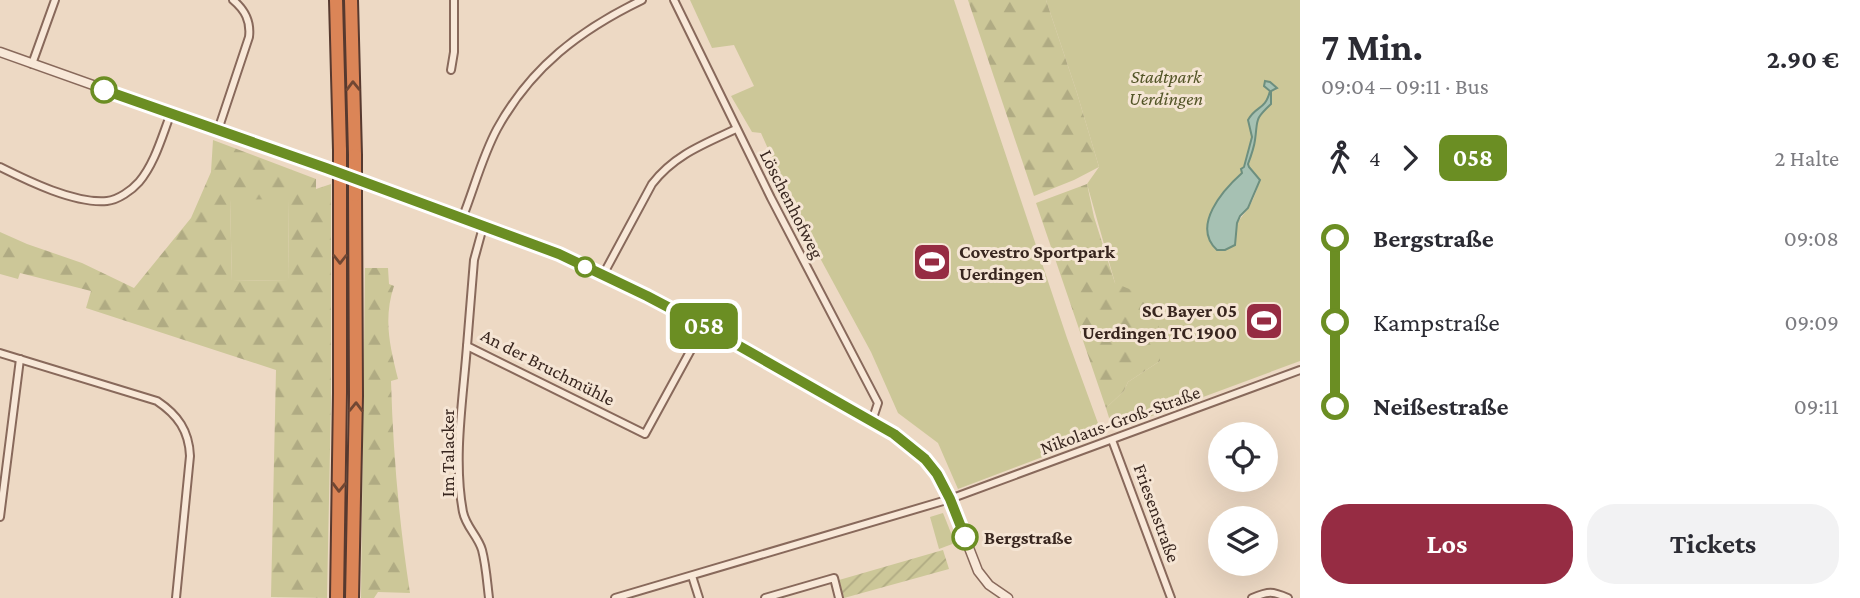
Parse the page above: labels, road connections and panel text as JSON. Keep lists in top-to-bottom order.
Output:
{
  "streets": {
    "street": [
      "Löschenhofweg",
      "An der Bruchmühle",
      "Nikolaus-Groß-Straße",
      "Im Talacker",
      "Friesenstraße"
    ]
  },
  "crossings": [
    ["An der Bruchmühle", "Im Talacker"],
    ["Nikolaus-Groß-Straße", "Friesenstraße"]
  ],
  "parks": ["Stadtpark Uerdingen"],
  "places": {
    "sports": ["Covestro Sportpark Uerdingen", "SC Bayer 05 Uerdingen TC 1900"],
    "other": ["Bergstraße"]
  },
  "lines": ["bus line 058"],
  "page": {
    "on_map": "058",
    "heading": ["7 Min.", "09:04 – 09:11 · Bus", "2.90 €"],
    "legs": ["4", "058", "2 Halte"],
    "list": [
      {
        "name": "Bergstraße",
        "value": "09:08"
      },
      {
        "name": "Kampstraße",
        "value": "09:09"
      },
      {
        "name": "Neißestraße",
        "value": "09:11"
      }
    ],
    "buttons": ["Los", "Tickets"]
  }
}
